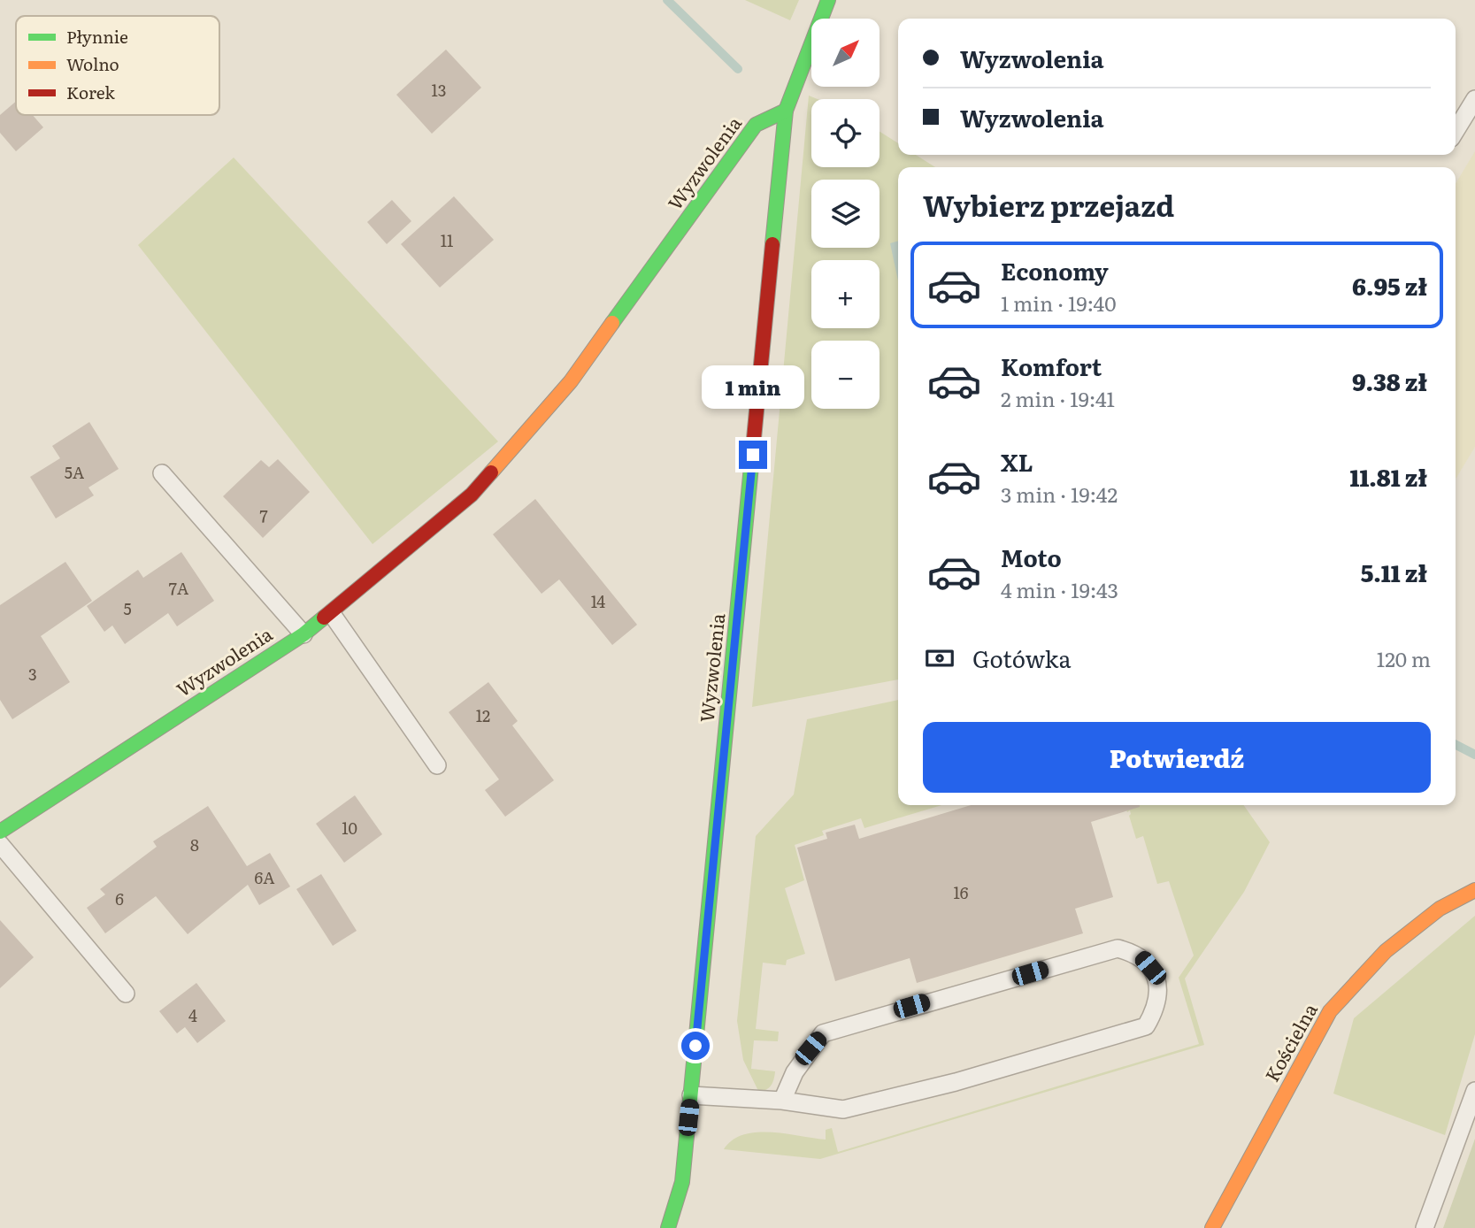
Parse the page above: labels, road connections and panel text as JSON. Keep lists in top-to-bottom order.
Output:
{
  "streets": {
    "street": ["Wyzwolenia", "Kościelna"]
  },
  "house_numbers": [
    "13",
    "11",
    "5A",
    "7",
    "7A",
    "14",
    "5",
    "3",
    "12",
    "10",
    "8",
    "6A",
    "16",
    "6",
    "4"
  ],
  "legend": ["Płynnie", "Wolno", "Korek"],
  "north": "top right",
  "page": {
    "map_buttons": ["+", "−"],
    "banner": ["Wyzwolenia", "Wyzwolenia"],
    "heading": "Wybierz przejazd",
    "list": [
      {
        "name": "Economy",
        "note": "1 min · 19:40",
        "value": "6.95 zł"
      },
      {
        "name": "Komfort",
        "note": "2 min · 19:41",
        "value": "9.38 zł"
      },
      {
        "name": "XL",
        "note": "3 min · 19:42",
        "value": "11.81 zł"
      },
      {
        "name": "Moto",
        "note": "4 min · 19:43",
        "value": "5.11 zł"
      }
    ],
    "bubble": "1 min",
    "pay": ["Gotówka", "120 m"],
    "buttons": "Potwierdź"
  }
}
